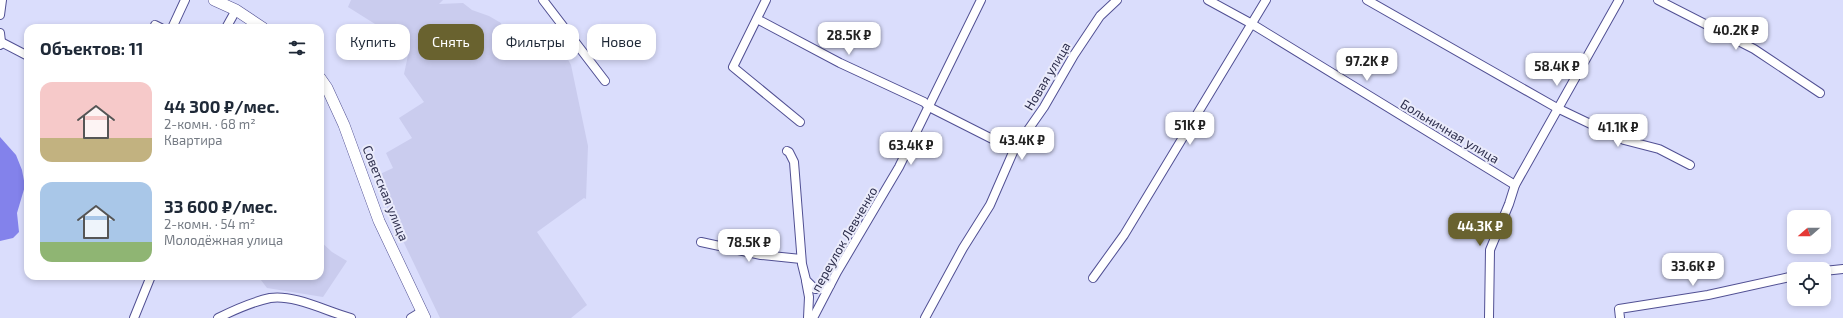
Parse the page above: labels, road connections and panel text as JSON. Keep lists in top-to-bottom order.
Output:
{
  "streets": {
    "street": [
      "Новая улица",
      "Больничная улица",
      "Советская улица",
      "переулок Левченко"
    ]
  },
  "north": "left",
  "page": {
    "price": [
      "40.2K ₽",
      "28.5K ₽",
      "97.2K ₽",
      "58.4K ₽",
      "51K ₽",
      "41.1K ₽",
      "43.4K ₽",
      "63.4K ₽",
      "44.3K ₽",
      "78.5K ₽",
      "33.6K ₽"
    ],
    "chip": [
      "Купить",
      "Снять",
      "Фильтры",
      "Новое"
    ],
    "heading": "Объектов: 11",
    "list": [
      {
        "name": "44 300 ₽/мес.",
        "note": "2-комн. · 68 m² · Квартира"
      },
      {
        "name": "33 600 ₽/мес.",
        "note": "2-комн. · 54 m² · Молодёжная улица"
      }
    ]
  }
}
